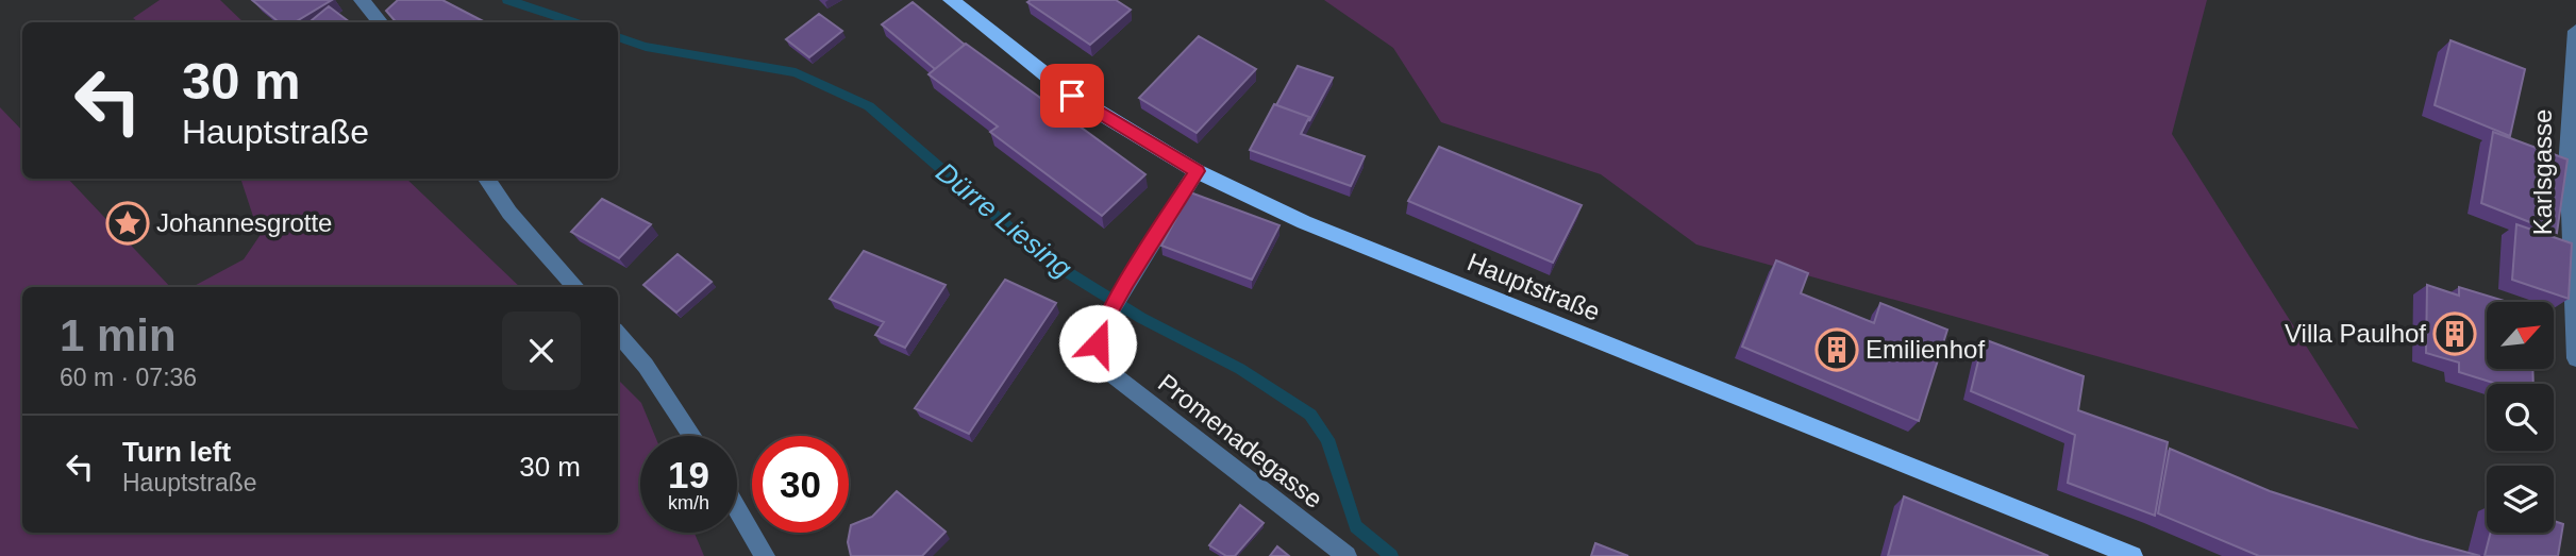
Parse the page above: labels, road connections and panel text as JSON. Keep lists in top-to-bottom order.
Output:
{
  "streets": {
    "main road": ["Hauptstraße"],
    "street": ["Karlsgasse", "Promenadegasse"]
  },
  "crossings": [
    ["Hauptstraße", "Promenadegasse"]
  ],
  "water": ["Dürre Liesing"],
  "places": {
    "place": ["Johannesgrotte"],
    "building": ["Villa Paulhof", "Emilienhof"]
  },
  "north": "top right",
  "page": {
    "turn": ["30 m", "Hauptstraße"],
    "heading": ["1 min", "60 m · 07:36"],
    "list": [
      {
        "name": "Turn left",
        "note": "Hauptstraße",
        "value": "30 m"
      }
    ],
    "speed": "19 km/h",
    "limit": "30"
  }
}
